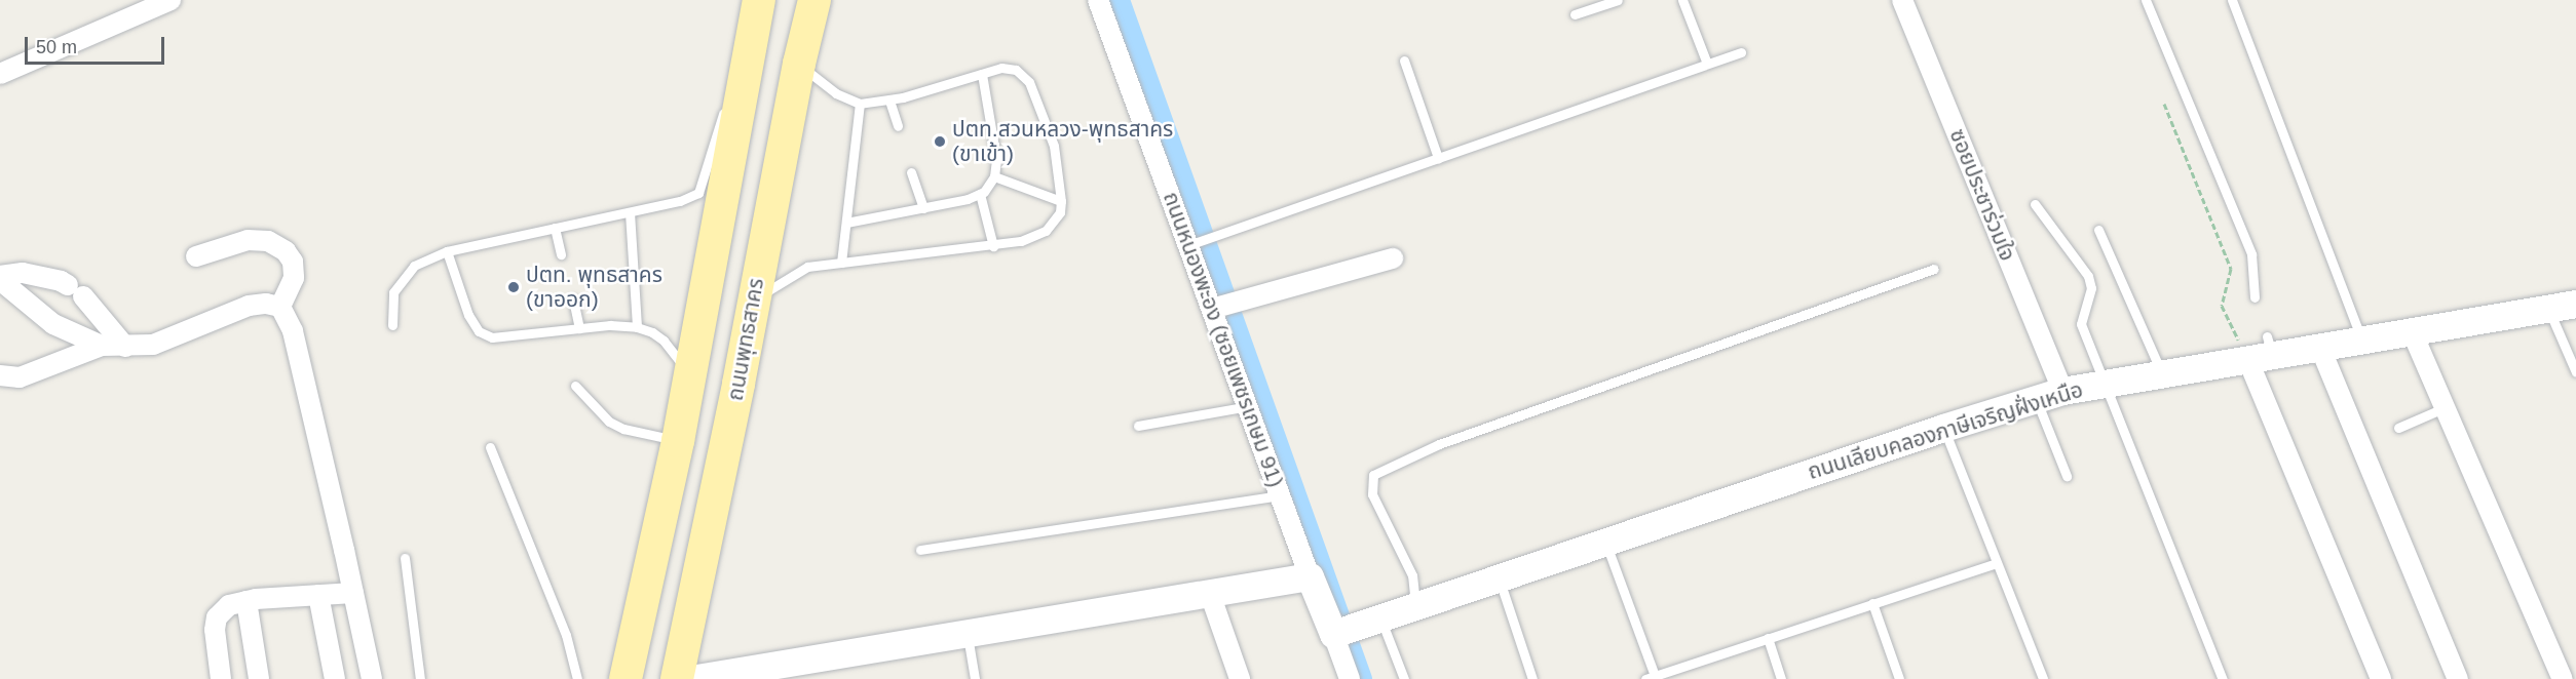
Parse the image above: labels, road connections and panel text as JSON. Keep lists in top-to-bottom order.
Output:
{
  "streets": {
    "main road": ["ถนนพุทธสาคร", "ถนนหนองพะอง (ซอยเพชรเกษม 91)", "ถนนเลียบคลองภาษีเจริญฝั่งเหนือ"],
    "street": ["ซอยประชาร่วมใจ"]
  },
  "crossings": [
    ["ซอยประชาร่วมใจ", "ถนนเลียบคลองภาษีเจริญฝั่งเหนือ"],
    ["ถนนหนองพะอง (ซอยเพชรเกษม 91)", "ถนนเลียบคลองภาษีเจริญฝั่งเหนือ"]
  ],
  "places": ["ปตท.สวนหลวง-พุทธสาคร (ขาเข้า)", "ปตท. พุทธสาคร (ขาออก)"],
  "scale_bar": "50 m"
}
